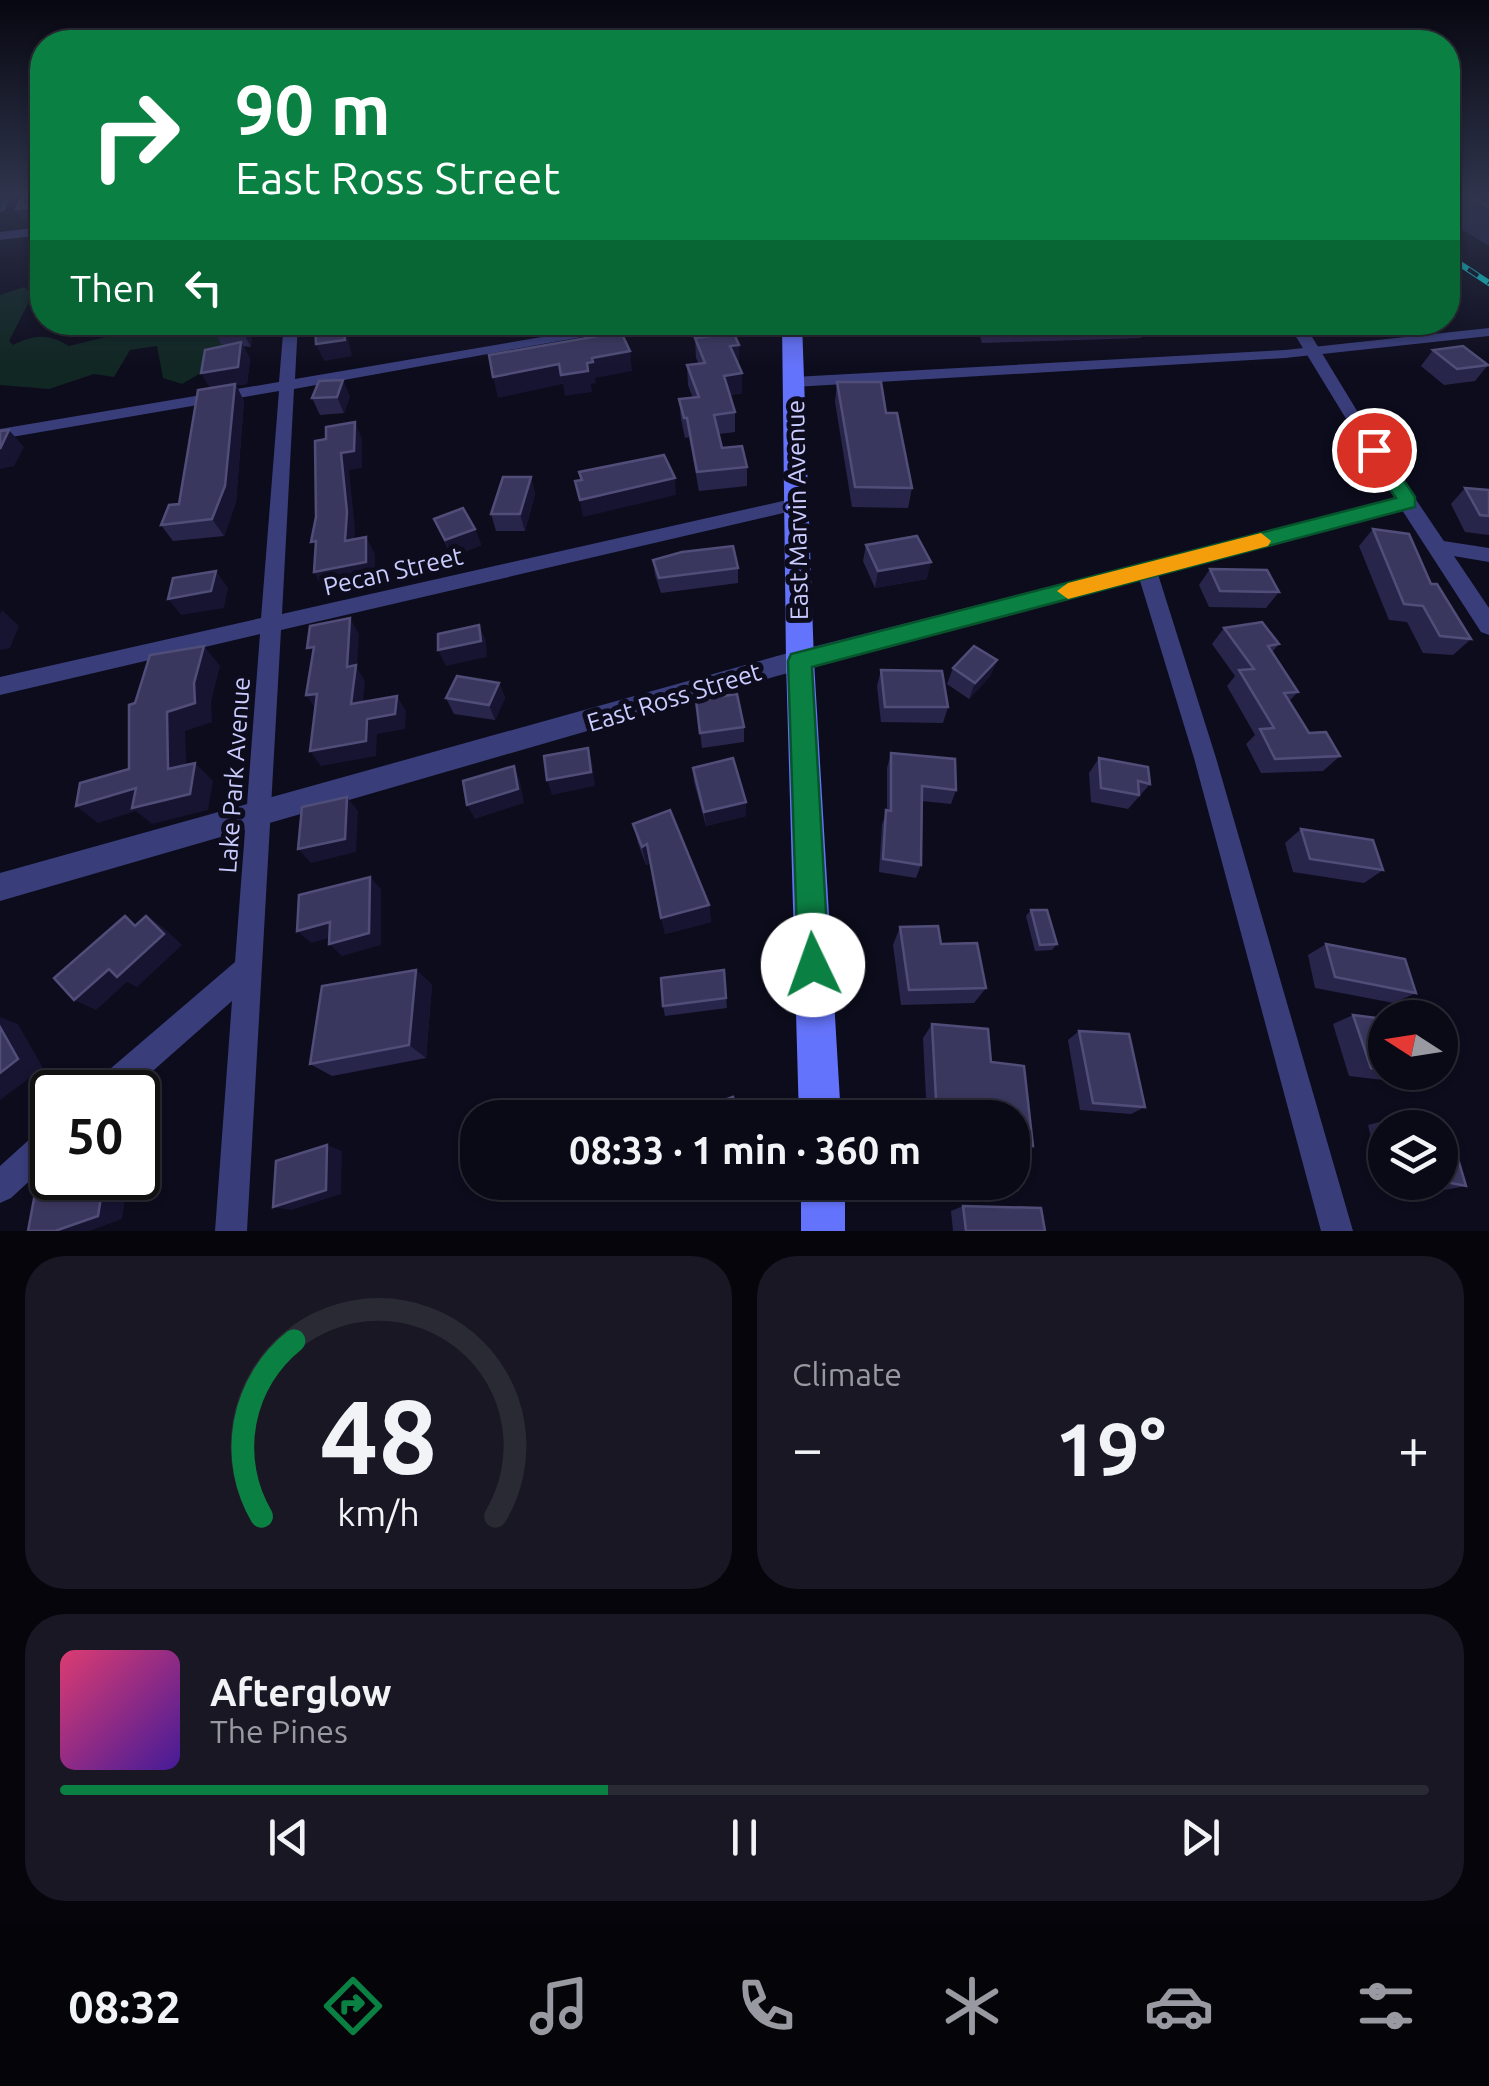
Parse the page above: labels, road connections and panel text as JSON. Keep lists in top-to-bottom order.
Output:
{
  "streets": {
    "main road": ["East Marvin Avenue"],
    "street": ["Pecan Street", "East Ross Street", "Lake Park Avenue"]
  },
  "crossings": [
    ["East Marvin Avenue", "Pecan Street"],
    ["East Marvin Avenue", "East Ross Street"],
    ["Pecan Street", "Lake Park Avenue"],
    ["East Ross Street", "Lake Park Avenue"]
  ],
  "north": "left",
  "page": {
    "turn": ["90 m", "East Ross Street"],
    "then": "Then",
    "limit": "50",
    "trip": "08:33 · 1 min · 360 m",
    "tile": "Climate",
    "heat": ["−", "19°", "+"],
    "song": ["Afterglow", "The Pines"],
    "tabs": "08:32",
    "gauge": ["48", "km/h"]
  }
}
